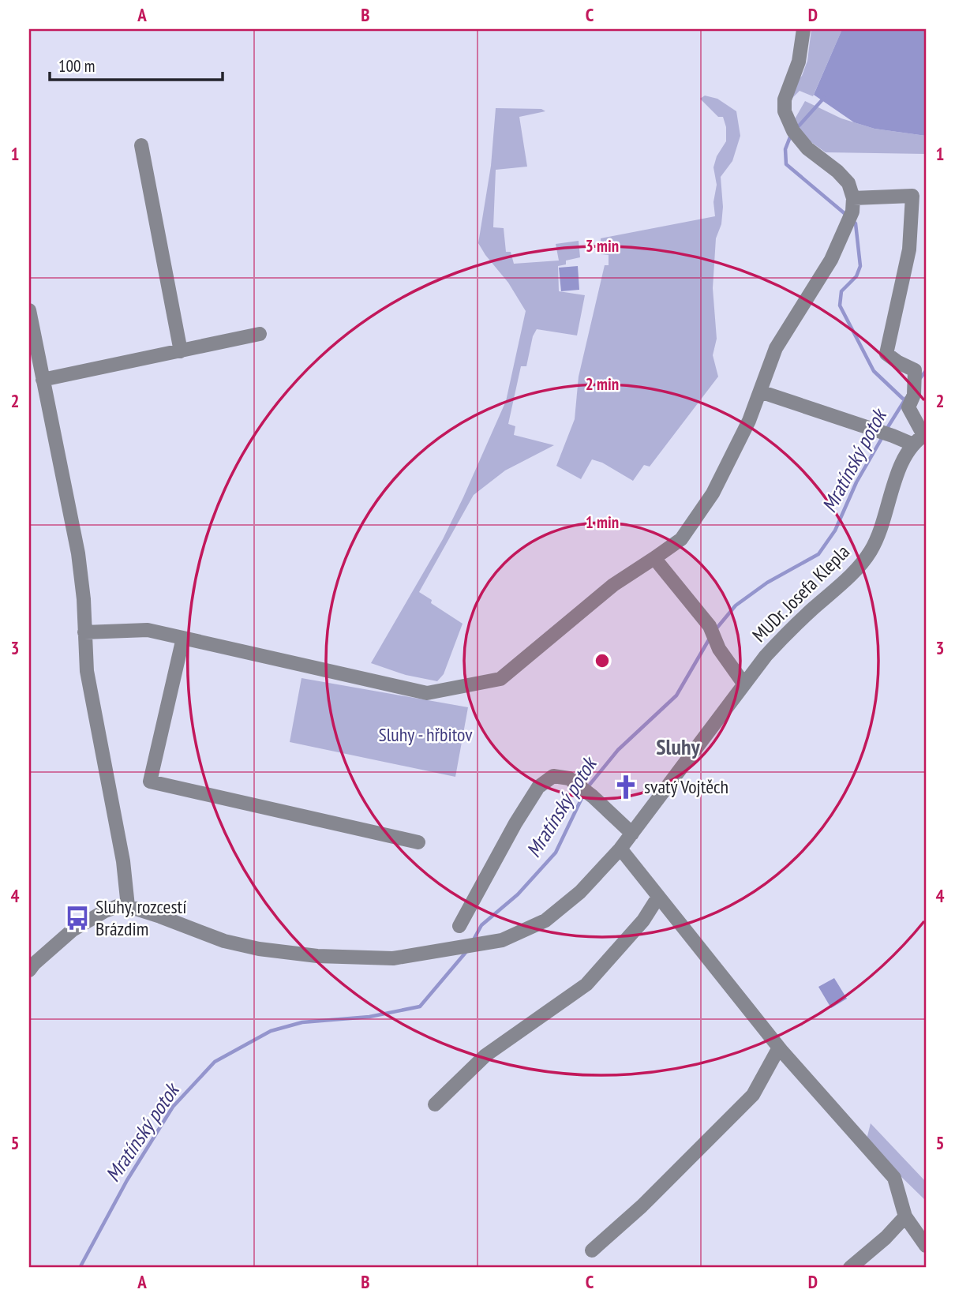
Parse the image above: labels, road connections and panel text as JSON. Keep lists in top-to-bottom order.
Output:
{
  "streets": {
    "street": ["MUDr. Josefa Klepla"]
  },
  "districts": ["Sluhy"],
  "water": ["Mratínský potok"],
  "parks": ["Sluhy - hřbitov"],
  "places": {
    "church": ["svatý Vojtěch"],
    "bus stop": ["Sluhy, rozcestí Brázdim"]
  },
  "scale_bar": "100 m",
  "grid": {
    "columns": [
      "A",
      "B",
      "C",
      "D"
    ],
    "rows": [
      "1",
      "2",
      "3",
      "4",
      "5"
    ]
  },
  "rings": ["3 min", "2 min", "1 min"]
}
